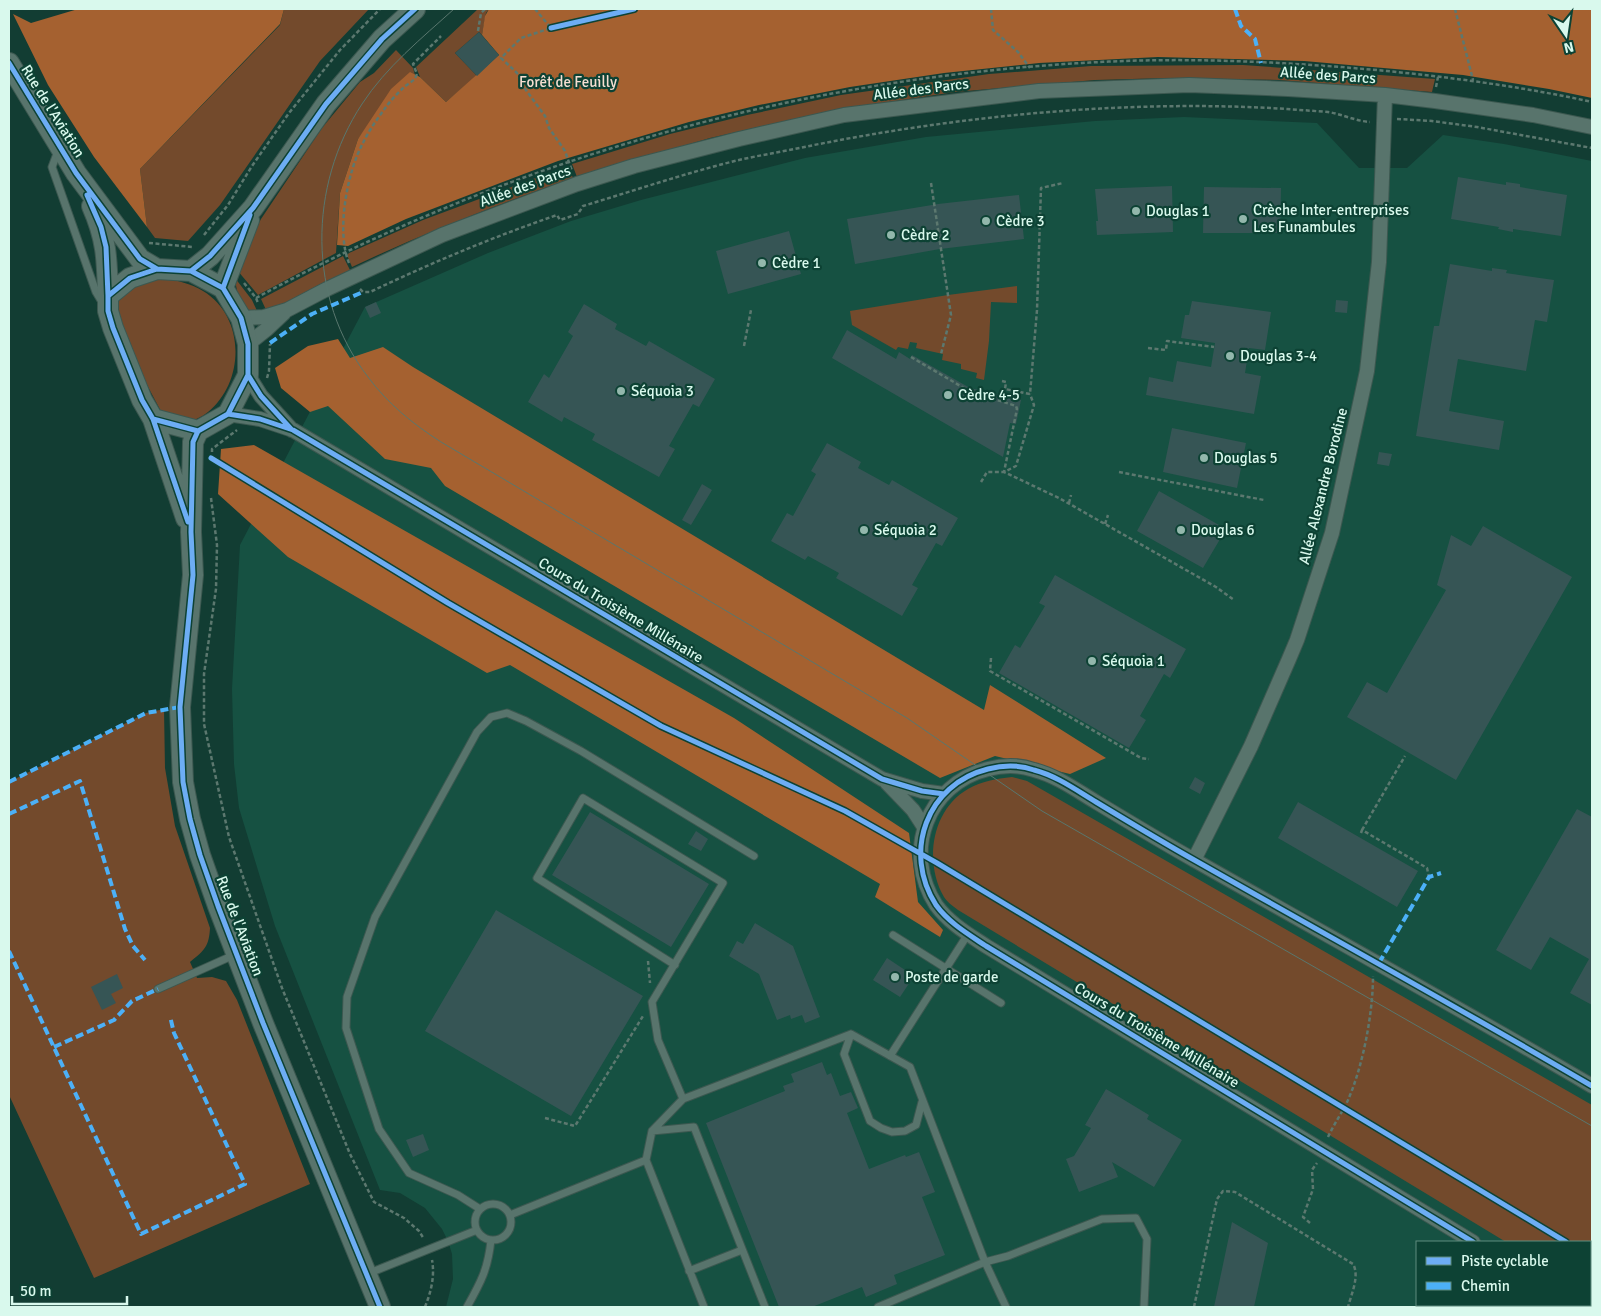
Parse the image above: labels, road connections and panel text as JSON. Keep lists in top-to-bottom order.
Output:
{
  "streets": {
    "street": [
      "Allée des Parcs",
      "Rue de l'Aviation",
      "Allée Alexandre Borodine",
      "Cours du Troisième Millénaire"
    ]
  },
  "crossings": [
    ["Allée des Parcs", "Rue de l'Aviation"],
    ["Allée des Parcs", "Allée Alexandre Borodine"],
    ["Allée des Parcs", "Cours du Troisième Millénaire"],
    ["Rue de l'Aviation", "Cours du Troisième Millénaire"],
    ["Allée Alexandre Borodine", "Cours du Troisième Millénaire"]
  ],
  "parks": ["Forêt de Feuilly"],
  "places": [
    "Douglas 1",
    "Crèche Inter-entreprises Les Funambules",
    "Cèdre 3",
    "Cèdre 2",
    "Cèdre 1",
    "Douglas 3-4",
    "Séquoia 3",
    "Cèdre 4-5",
    "Douglas 5",
    "Séquoia 2",
    "Douglas 6",
    "Séquoia 1",
    "Poste de garde"
  ],
  "legend": ["Piste cyclable", "Chemin"],
  "scale_bar": "50 m",
  "north": "bottom"
}
